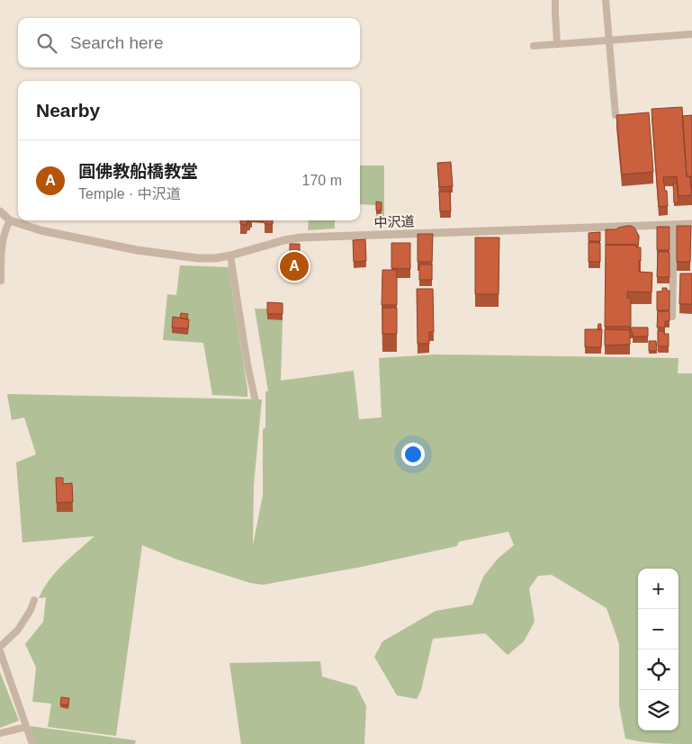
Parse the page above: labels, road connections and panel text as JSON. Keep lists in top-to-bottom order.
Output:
{
  "streets": {
    "street": ["中沢道"]
  },
  "page": {
    "search": "Search here",
    "heading": "Nearby",
    "list": [
      {
        "mark": "A",
        "name": "圓佛教船橋教堂",
        "note": "Temple · 中沢道",
        "value": "170 m"
      }
    ],
    "pins": "A",
    "map_buttons": ["+", "−"]
  }
}
